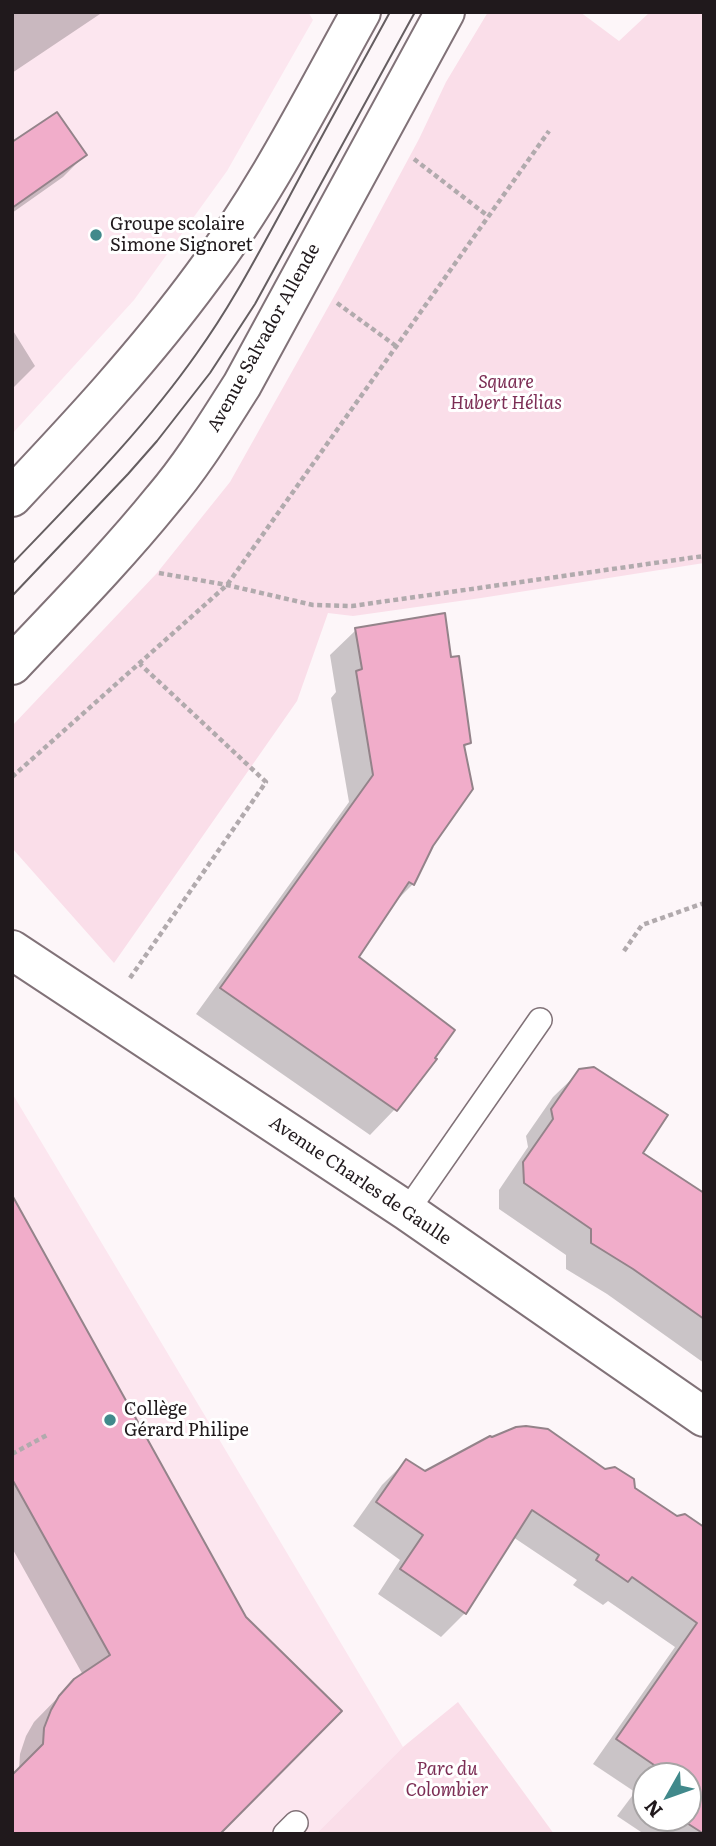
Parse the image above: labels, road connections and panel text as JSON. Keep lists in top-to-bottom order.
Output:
{
  "streets": {
    "street": ["Avenue Salvador Allende", "Avenue Charles de Gaulle"]
  },
  "parks": ["Square Hubert Hélias", "Parc du Colombier"],
  "places": ["Groupe scolaire Simone Signoret", "Collège Gérard Philipe"],
  "north": "bottom left"
}
